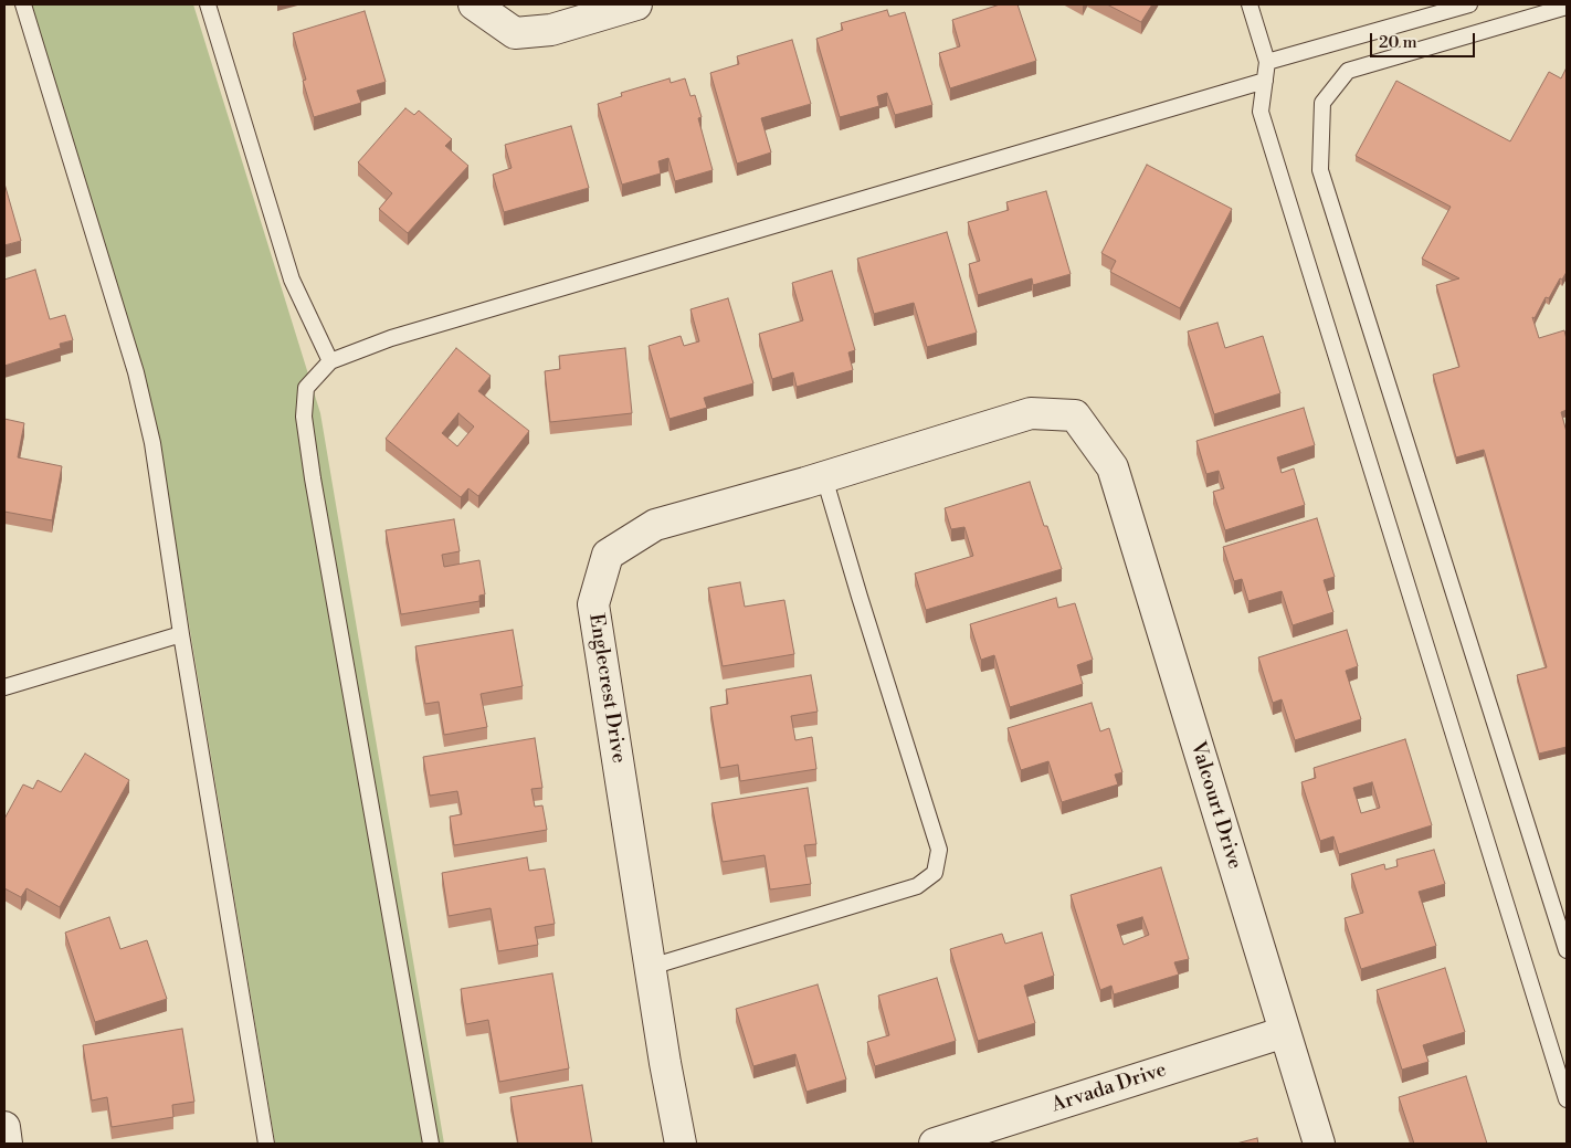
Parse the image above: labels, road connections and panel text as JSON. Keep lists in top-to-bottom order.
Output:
{
  "streets": {
    "street": ["Englecrest Drive", "Valcourt Drive", "Arvada Drive"]
  },
  "crossings": [
    ["Englecrest Drive", "Valcourt Drive"],
    ["Valcourt Drive", "Arvada Drive"]
  ],
  "scale_bar": "20 m"
}
